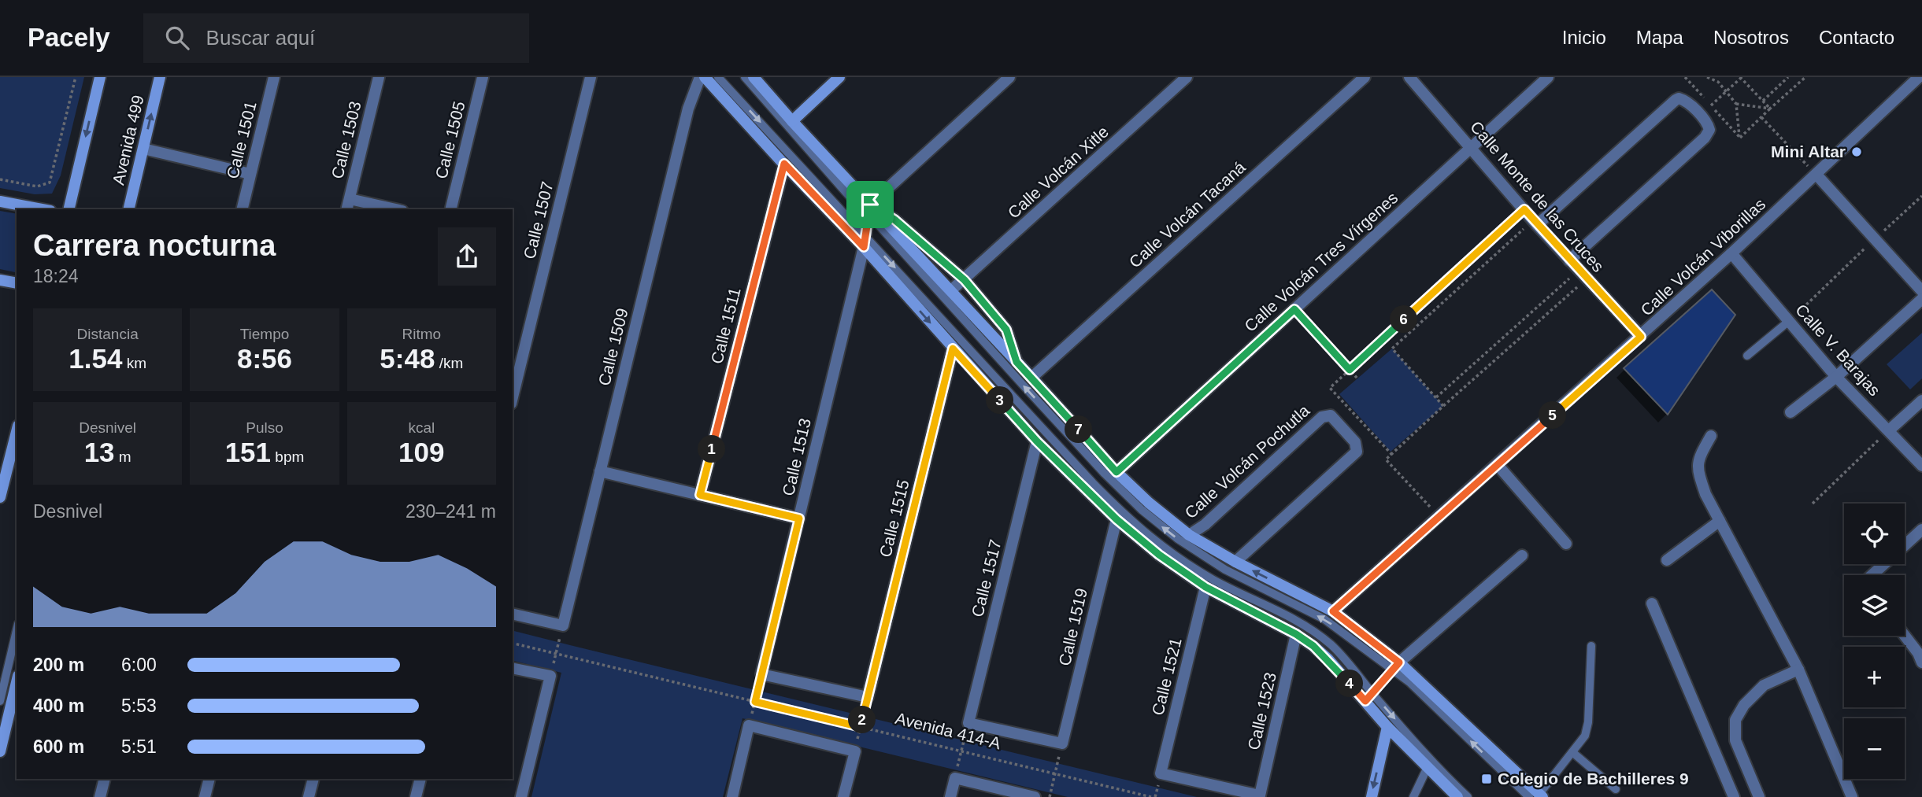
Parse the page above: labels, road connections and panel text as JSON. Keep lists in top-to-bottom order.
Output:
{
  "streets": {
    "street": [
      "Avenida 499",
      "Calle 1501",
      "Calle 1503",
      "Calle 1505",
      "Calle Volcán Xitle",
      "Calle Monte de las Cruces",
      "Calle Volcán Tacaná",
      "Calle 1507",
      "Calle Volcán Viborillas",
      "Calle Volcán Tres Vírgenes",
      "Calle 1511",
      "Calle 1509",
      "Calle V. Barajas",
      "Calle 1513",
      "Calle Volcán Pochutla",
      "Calle 1515",
      "Calle 1517",
      "Calle 1519",
      "Calle 1521",
      "Calle 1523",
      "Avenida 414-A"
    ]
  },
  "crossings": [
    ["Calle Monte de las Cruces", "Calle Volcán Viborillas"],
    ["Calle Monte de las Cruces", "Calle Volcán Tres Vírgenes"],
    ["Calle Volcán Viborillas", "Calle V. Barajas"],
    ["Calle 1517", "Avenida 414-A"],
    ["Calle 1519", "Avenida 414-A"],
    ["Calle 1521", "Calle 1523"]
  ],
  "places": {
    "other": ["Mini Altar"],
    "transit": ["Colegio de Bachilleres 9"]
  },
  "page": {
    "header": "Pacely",
    "search": "Buscar aquí",
    "nav": [
      "Inicio",
      "Mapa",
      "Nosotros",
      "Contacto"
    ],
    "heading": ["Carrera nocturna", "18:24"],
    "stats": [
      ["Distancia", "1.54 km"],
      ["Tiempo", "8:56"],
      ["Ritmo", "5:48 /km"],
      ["Desnivel", "13 m"],
      ["Pulso", "151 bpm"],
      ["kcal", "109"]
    ],
    "pins": [
      "6",
      "3",
      "5",
      "7",
      "1",
      "4",
      "2"
    ],
    "chart": ["Desnivel", "230–241 m"],
    "map_buttons": ["+", "−"],
    "list": [
      {
        "name": "200 m",
        "note": "6:00"
      },
      {
        "name": "400 m",
        "note": "5:53"
      },
      {
        "name": "600 m",
        "note": "5:51"
      }
    ]
  }
}
